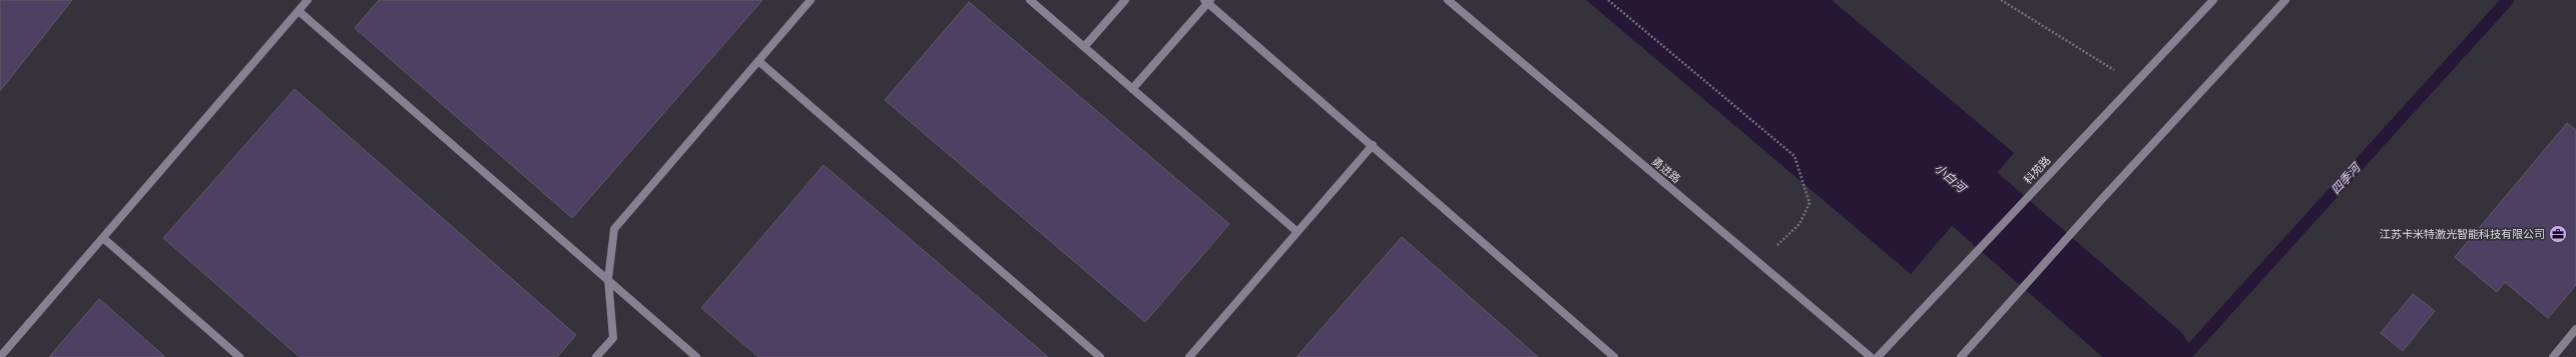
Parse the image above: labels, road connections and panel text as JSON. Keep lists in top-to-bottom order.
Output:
{
  "streets": {
    "street": ["勇进路", "科苑路"]
  },
  "water": ["小白河", "四季河"],
  "places": {
    "office": ["江苏卡米特激光智能科技有限公司"]
  }
}
